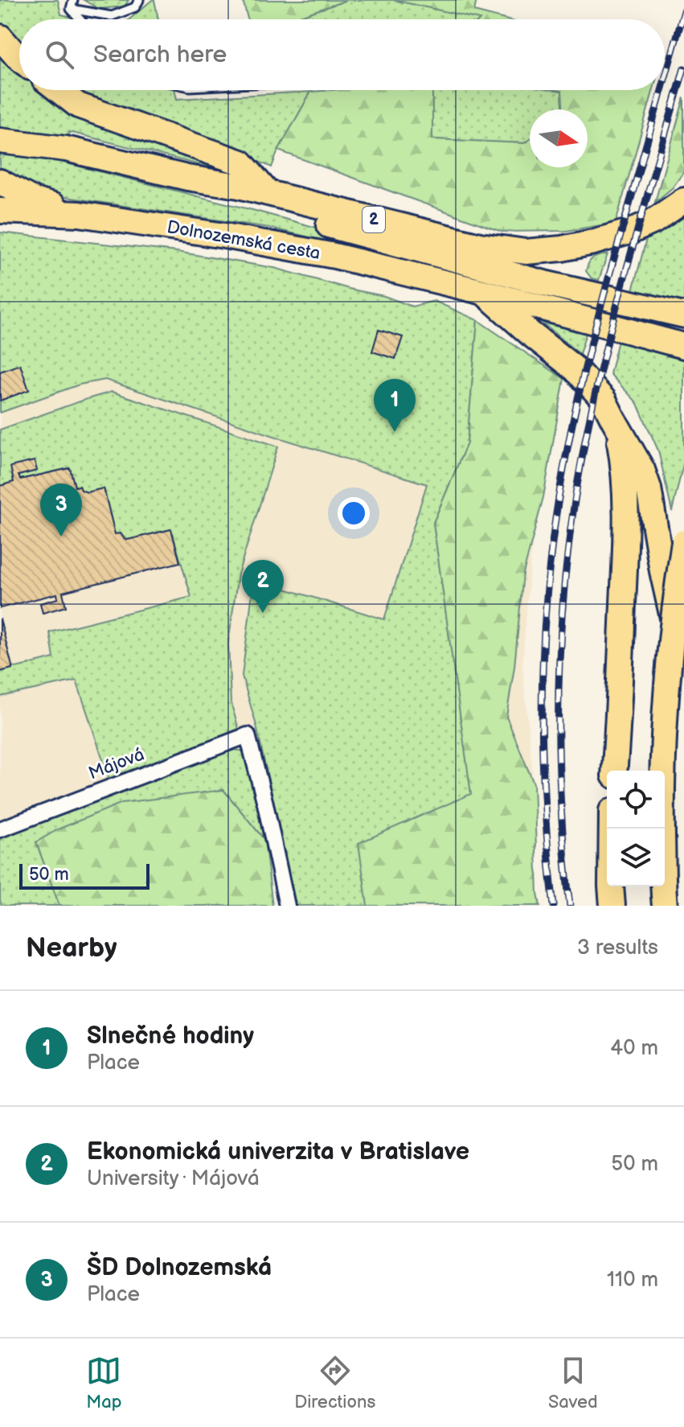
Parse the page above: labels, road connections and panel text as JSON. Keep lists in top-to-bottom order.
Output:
{
  "streets": {
    "main road": ["2", "Dolnozemská cesta"],
    "street": ["Májová"]
  },
  "scale_bar": "50 m",
  "north": "right",
  "page": {
    "search": "Search here",
    "pins": ["1", "3", "2"],
    "scale": "50 m",
    "heading": ["Nearby", "3 results"],
    "list": [
      {
        "mark": "1",
        "name": "Slnečné hodiny",
        "note": "Place",
        "value": "40 m"
      },
      {
        "mark": "2",
        "name": "Ekonomická univerzita v Bratislave",
        "note": "University · Májová",
        "value": "50 m"
      },
      {
        "mark": "3",
        "name": "ŠD Dolnozemská",
        "note": "Place",
        "value": "110 m"
      }
    ],
    "nav": ["Map", "Directions", "Saved"]
  }
}
